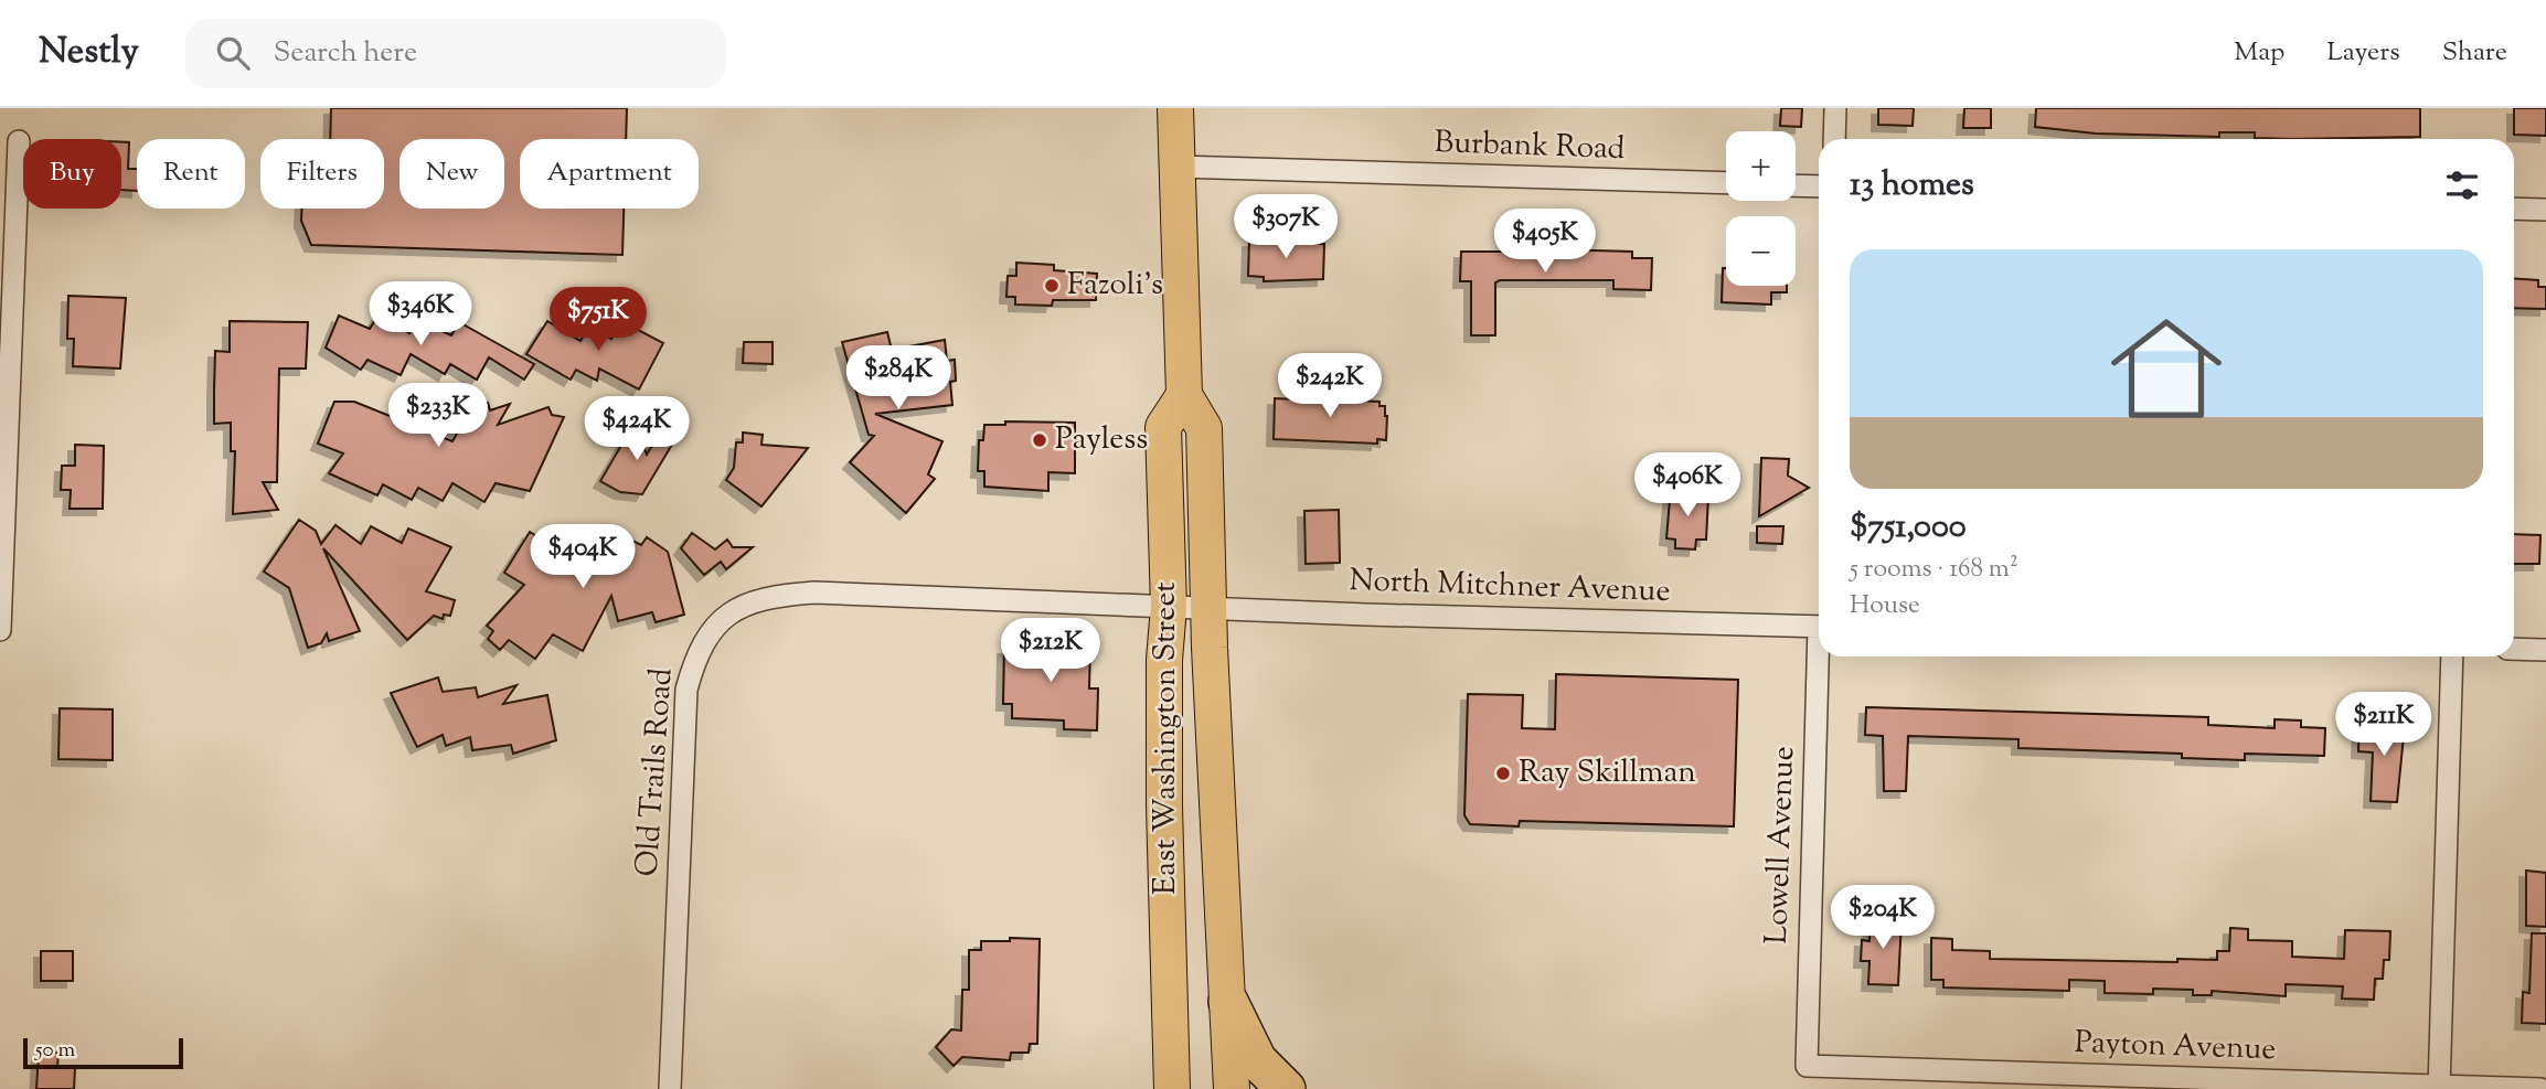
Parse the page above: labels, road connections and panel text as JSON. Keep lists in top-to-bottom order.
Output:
{
  "streets": {
    "main road": ["East Washington Street"],
    "street": [
      "Burbank Road",
      "North Mitchner Avenue",
      "Old Trails Road",
      "Lowell Avenue",
      "Payton Avenue"
    ]
  },
  "crossings": [
    ["Burbank Road", "East Washington Street"],
    ["North Mitchner Avenue", "East Washington Street"],
    ["North Mitchner Avenue", "Old Trails Road"],
    ["East Washington Street", "Old Trails Road"],
    ["Lowell Avenue", "Payton Avenue"]
  ],
  "places": ["Fazoli's", "Payless", "Ray Skillman"],
  "scale_bar": "50 m",
  "page": {
    "header": "Nestly",
    "search": "Search here",
    "nav": ["Map", "Layers", "Share"],
    "map_buttons": ["+", "−"],
    "chip": [
      "Buy",
      "Rent",
      "Filters",
      "New",
      "Apartment"
    ],
    "heading": "13 homes",
    "price": [
      "$307K",
      "$405K",
      "$346K",
      "$751K",
      "$284K",
      "$242K",
      "$233K",
      "$424K",
      "$406K",
      "$404K",
      "$212K",
      "$211K",
      "$204K"
    ],
    "list": [
      {
        "name": "$751,000",
        "note": "5 rooms · 168 m² · House"
      }
    ],
    "scale": "50 m"
  }
}
